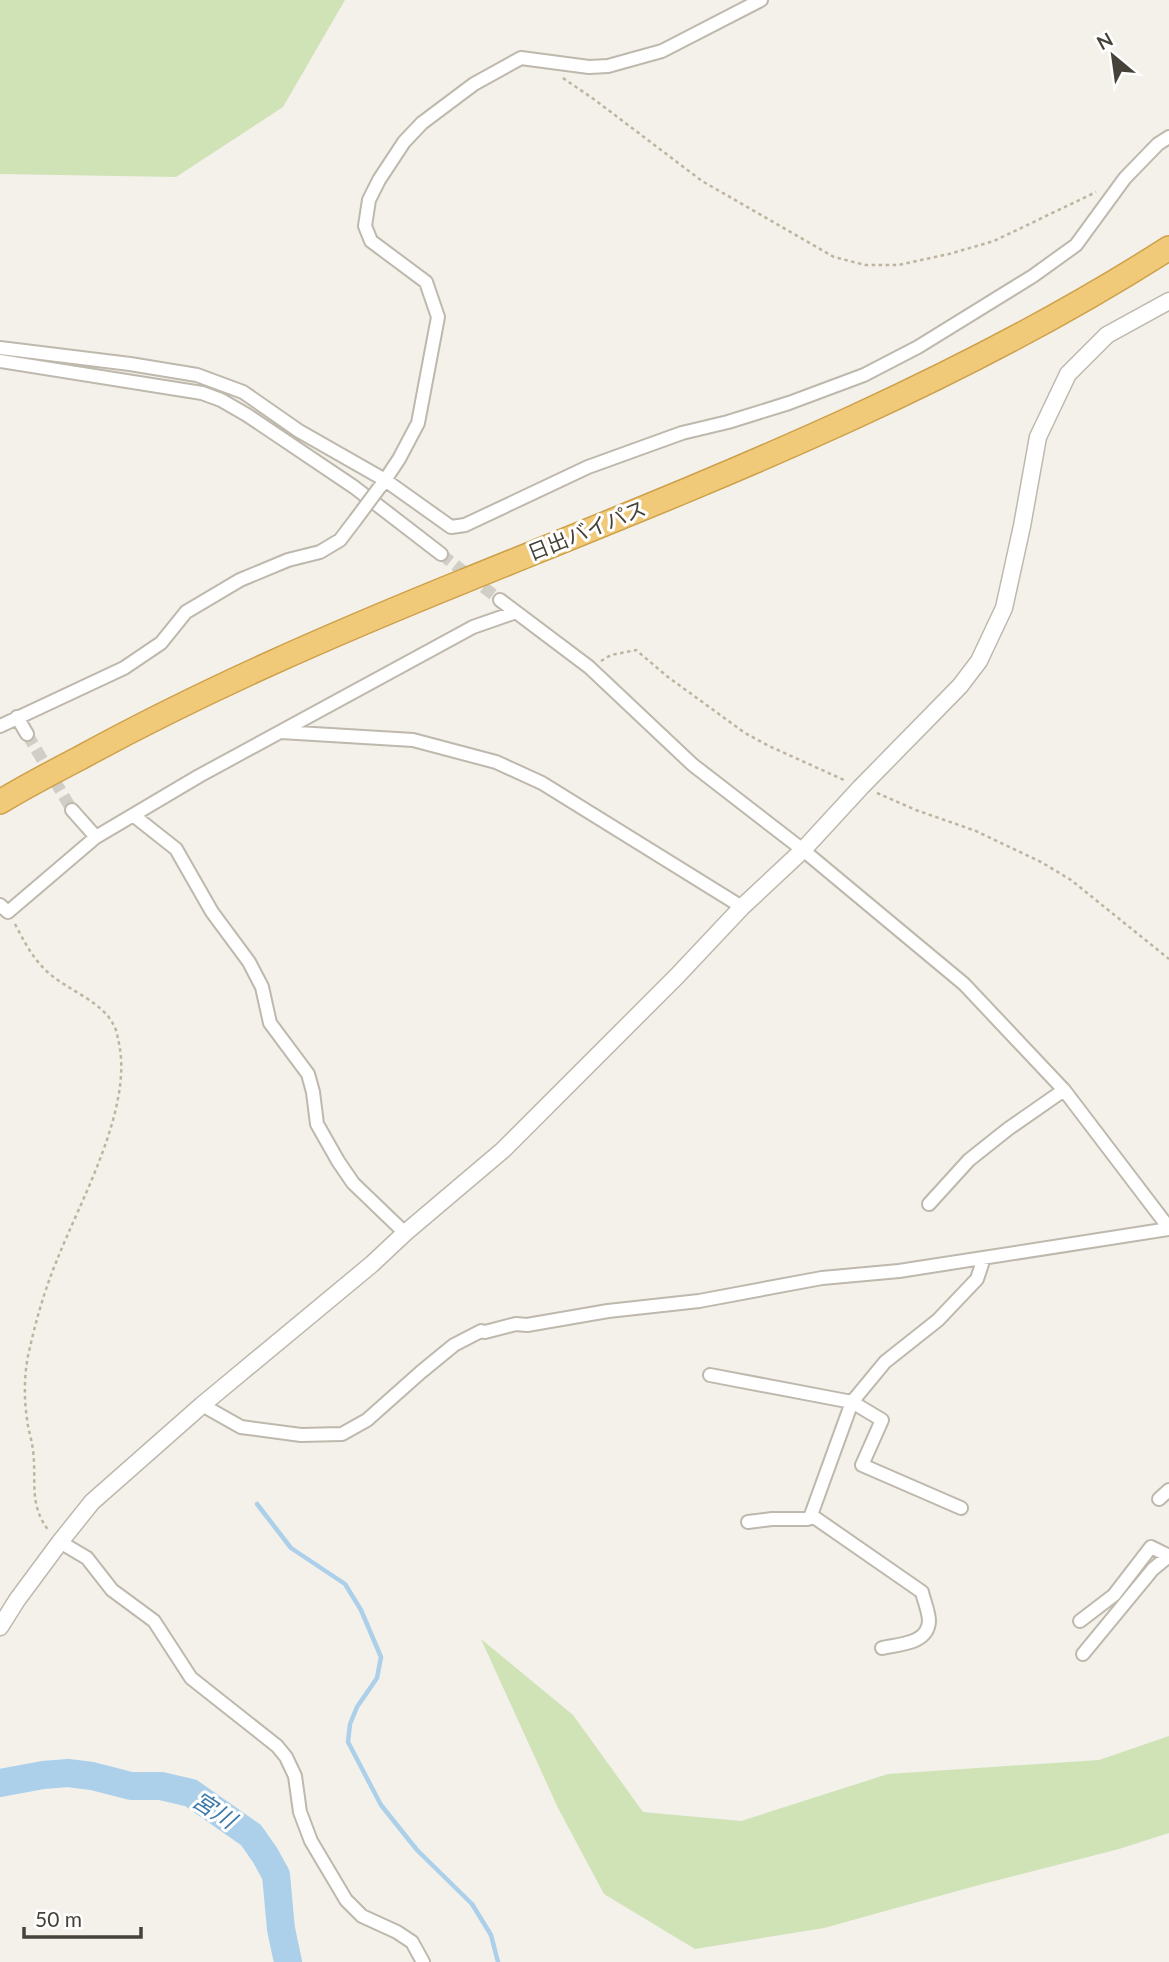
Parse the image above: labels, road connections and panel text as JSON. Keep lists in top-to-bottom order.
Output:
{
  "streets": {
    "highway": ["日出バイパス"]
  },
  "water": ["宮川"],
  "scale_bar": "50 m",
  "north": "top left"
}
